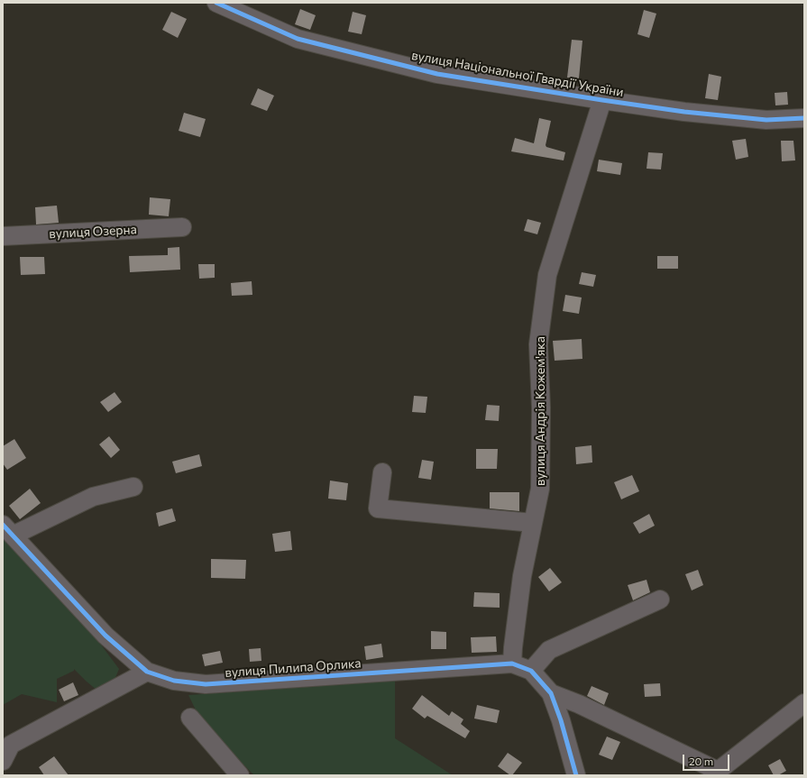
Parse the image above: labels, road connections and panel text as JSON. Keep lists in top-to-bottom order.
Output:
{
  "streets": {
    "street": [
      "вулиця Національної Гвардії України",
      "вулиця Озерна",
      "вулиця Андрія Кожем'яка",
      "вулиця Пилипа Орлика"
    ]
  },
  "crossings": [
    ["вулиця Національної Гвардії України", "вулиця Андрія Кожем'яка"],
    ["вулиця Андрія Кожем'яка", "вулиця Пилипа Орлика"]
  ],
  "scale_bar": "20 m"
}
